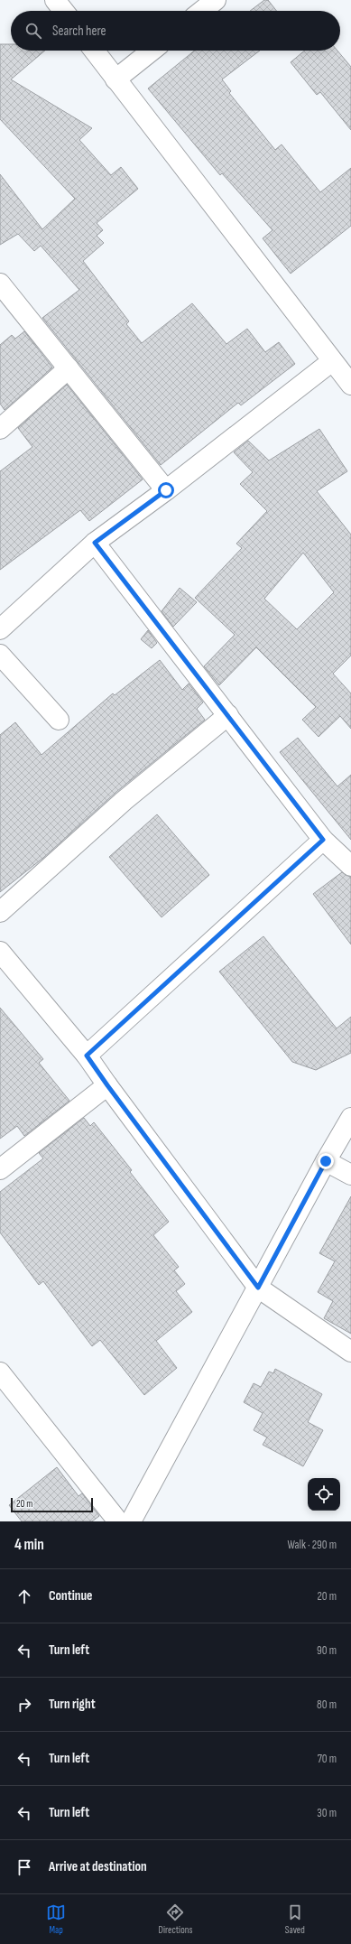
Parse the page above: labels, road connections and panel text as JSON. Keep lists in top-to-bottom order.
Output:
{
  "scale_bar": "20 m",
  "page": {
    "search": "Search here",
    "scale": "20 m",
    "heading": ["4 min", "Walk · 290 m"],
    "list": [
      ["Continue", "20 m"],
      ["Turn left", "90 m"],
      ["Turn right", "80 m"],
      ["Turn left", "70 m"],
      ["Turn left", "30 m"],
      "Arrive at destination"
    ],
    "nav": ["Map", "Directions", "Saved"]
  }
}
